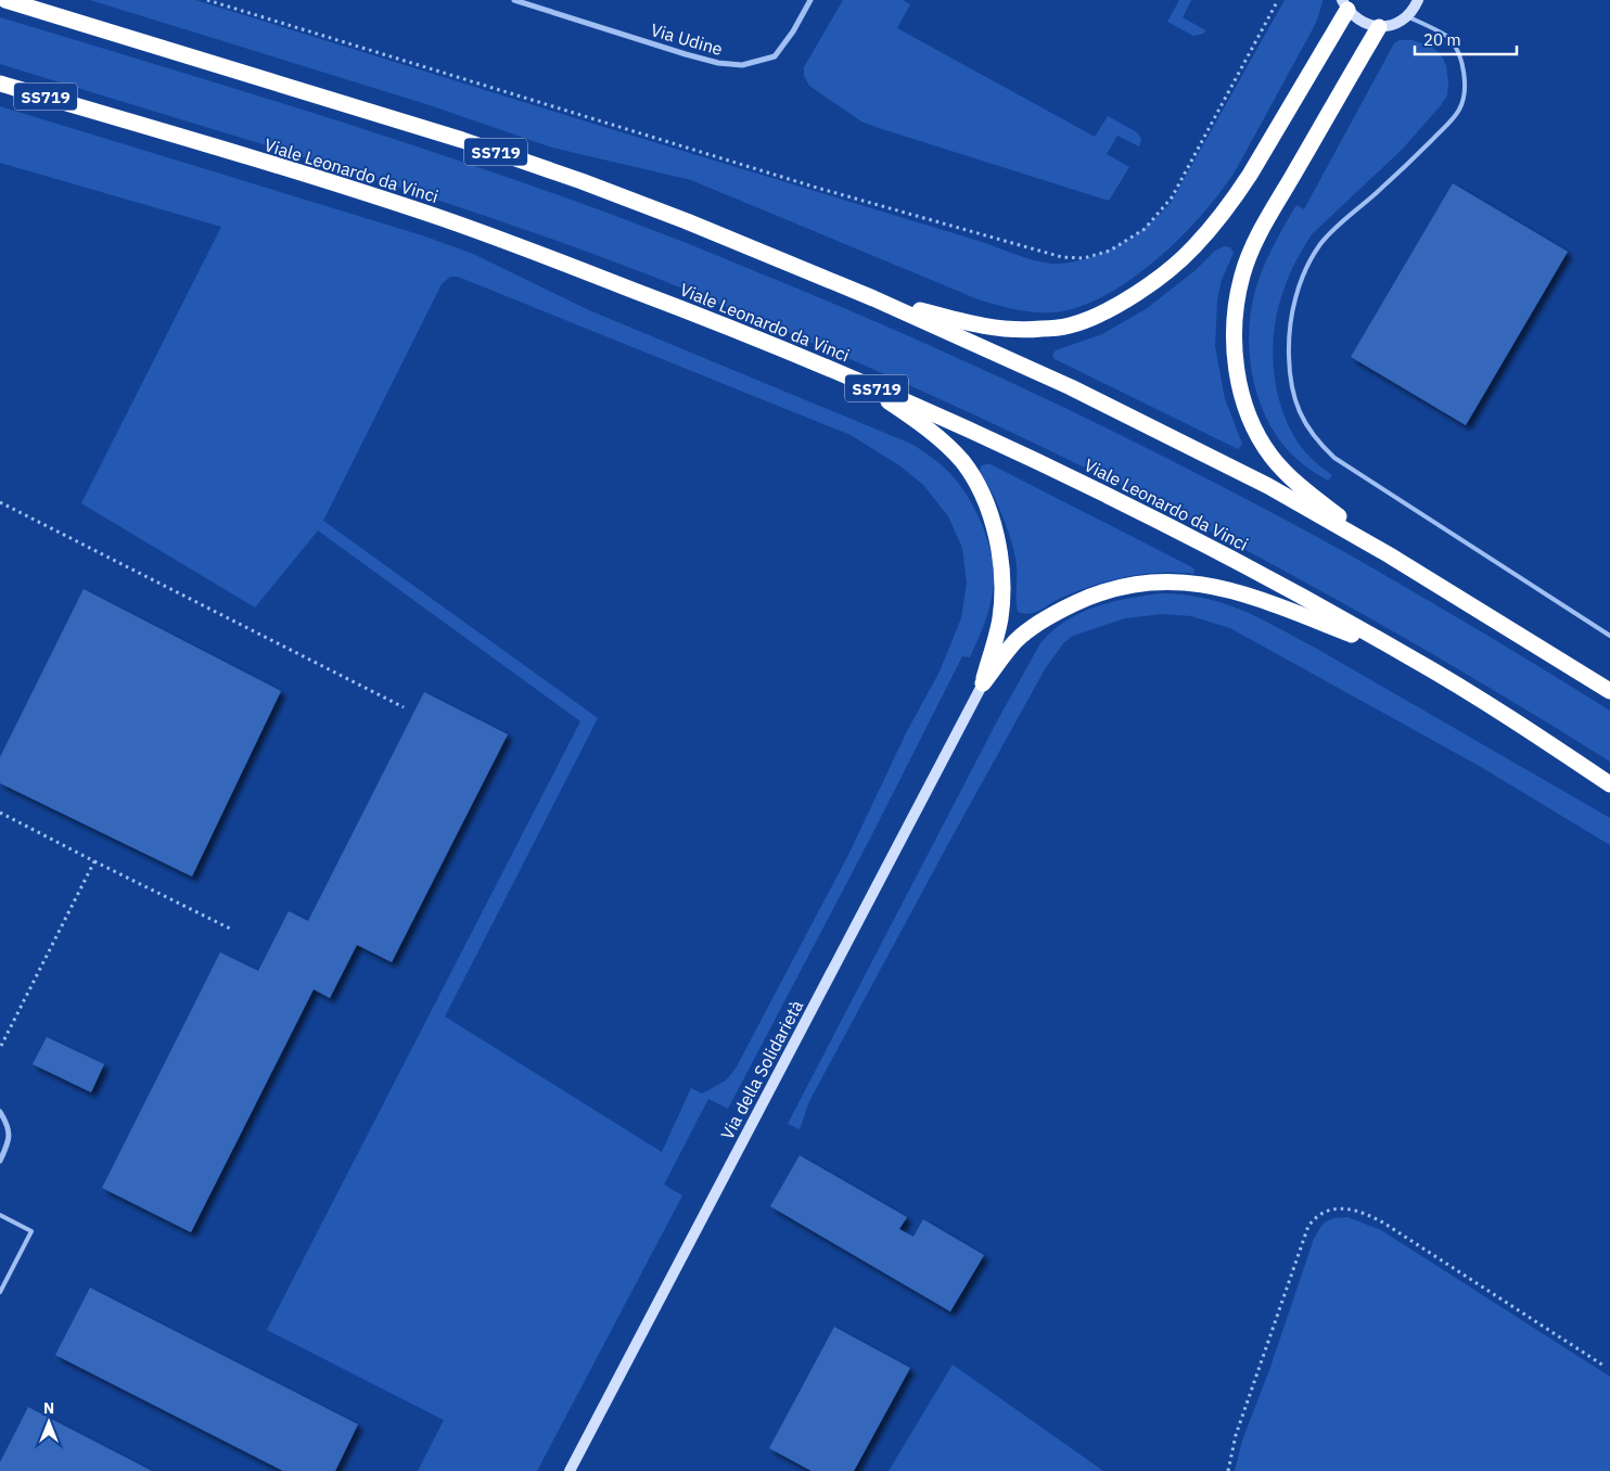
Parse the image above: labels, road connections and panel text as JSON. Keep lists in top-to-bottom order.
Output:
{
  "streets": {
    "highway": ["SS719", "Viale Leonardo da Vinci"],
    "street": ["Via Udine", "Via della Solidarietà"]
  },
  "scale_bar": "20 m",
  "north": "top"
}
